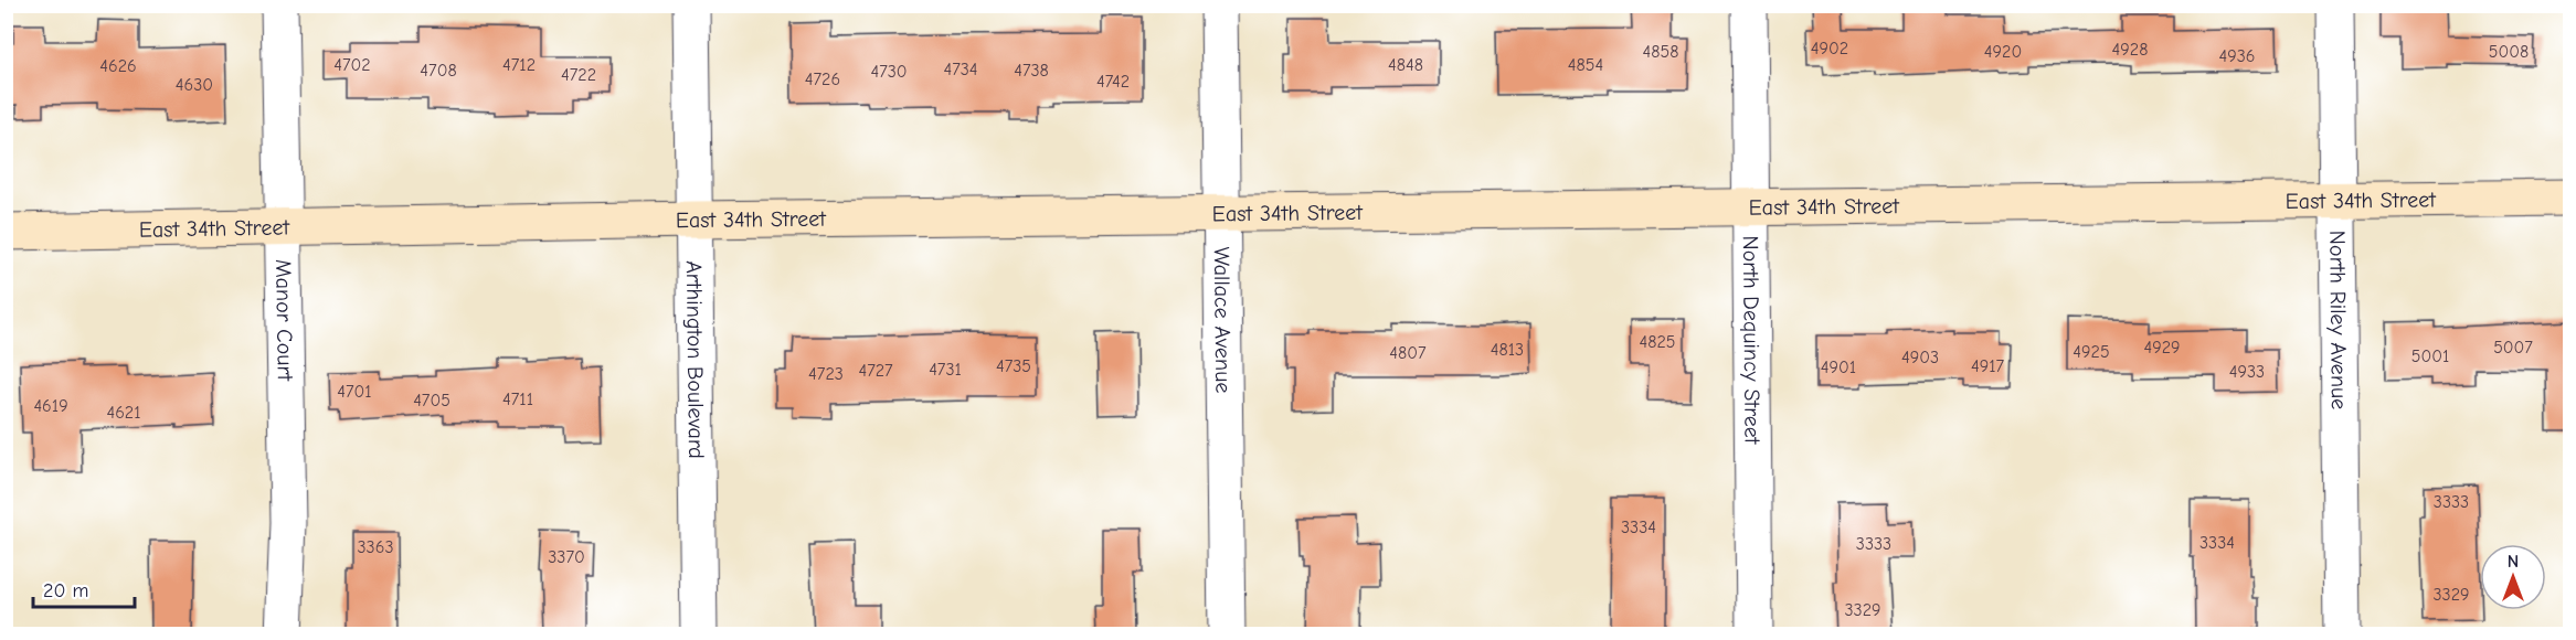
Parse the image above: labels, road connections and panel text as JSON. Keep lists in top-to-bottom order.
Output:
{
  "streets": {
    "main road": ["East 34th Street"],
    "street": [
      "Manor Court",
      "Wallace Avenue",
      "North Riley Avenue",
      "North Dequincy Street",
      "Arthington Boulevard"
    ]
  },
  "crossings": [
    ["East 34th Street", "Manor Court"],
    ["East 34th Street", "Wallace Avenue"],
    ["East 34th Street", "North Riley Avenue"],
    ["East 34th Street", "North Dequincy Street"],
    ["East 34th Street", "Arthington Boulevard"]
  ],
  "house_numbers": [
    "4902",
    "4928",
    "4858",
    "4920",
    "5008",
    "4936",
    "4702",
    "4712",
    "4848",
    "4854",
    "4626",
    "4734",
    "4708",
    "4738",
    "4730",
    "4722",
    "4726",
    "4742",
    "4630",
    "4825",
    "4929",
    "5007",
    "4813",
    "4925",
    "4807",
    "5001",
    "4903",
    "4735",
    "4917",
    "4901",
    "4731",
    "4727",
    "4933",
    "4723",
    "4701",
    "4711",
    "4705",
    "4619",
    "4621",
    "3333",
    "3334",
    "3334",
    "3333",
    "3363",
    "3370",
    "3329",
    "3329"
  ],
  "scale_bar": "20 m",
  "north": "top"
}
